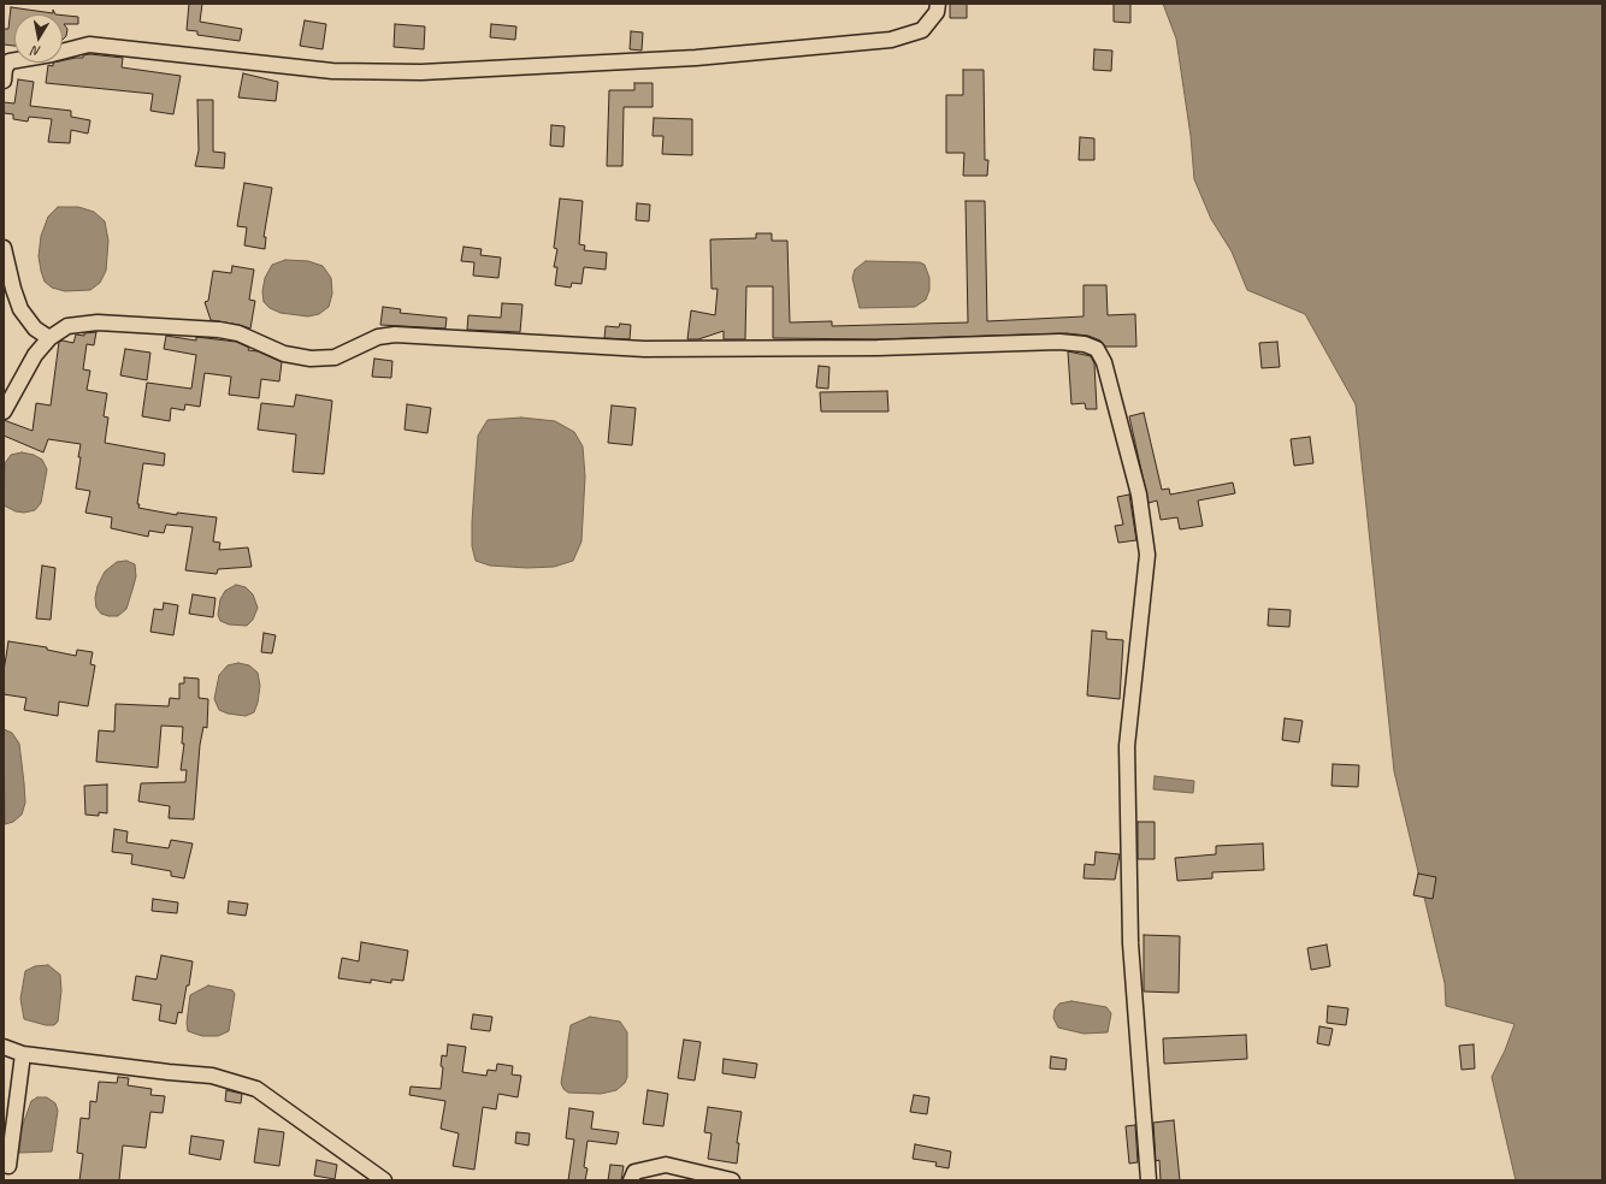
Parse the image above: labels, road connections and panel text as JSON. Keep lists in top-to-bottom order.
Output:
{
  "north": "bottom"
}
